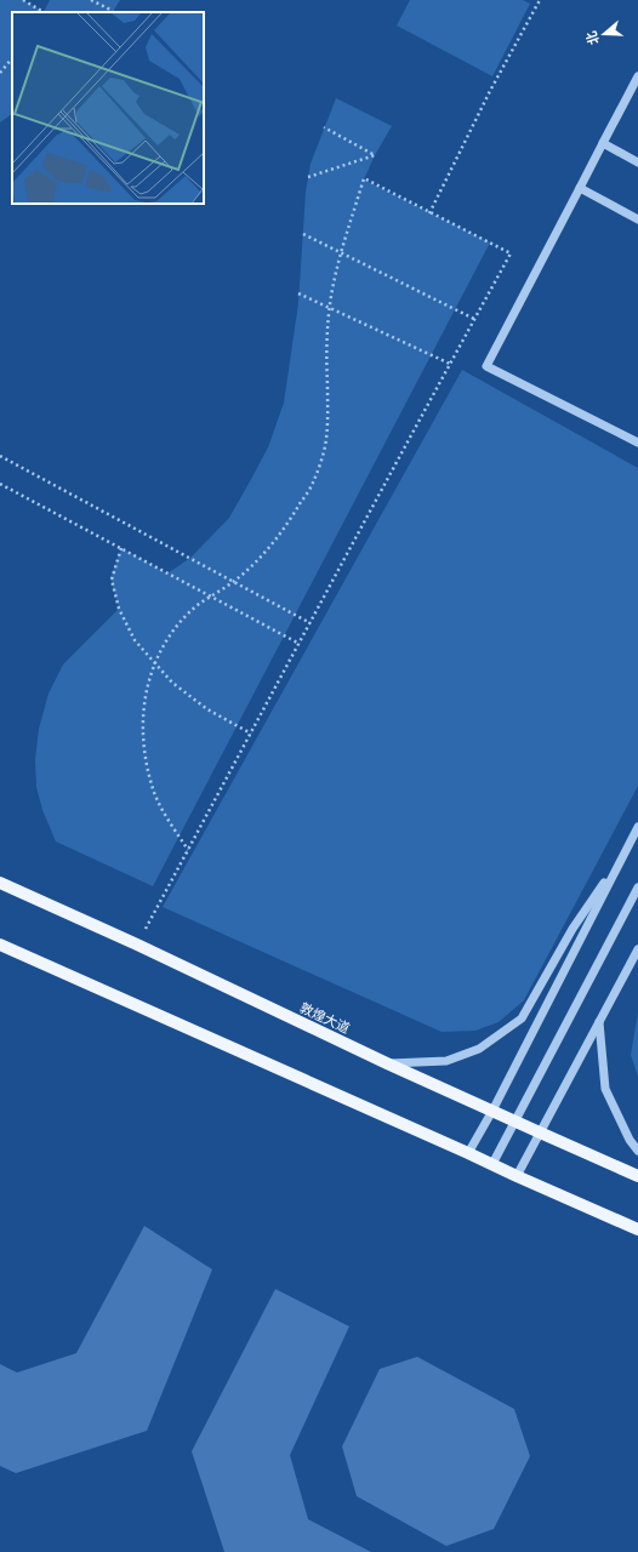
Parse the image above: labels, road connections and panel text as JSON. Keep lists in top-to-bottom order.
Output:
{
  "streets": {
    "main road": ["敦煌大道"]
  },
  "north": "left"
}
